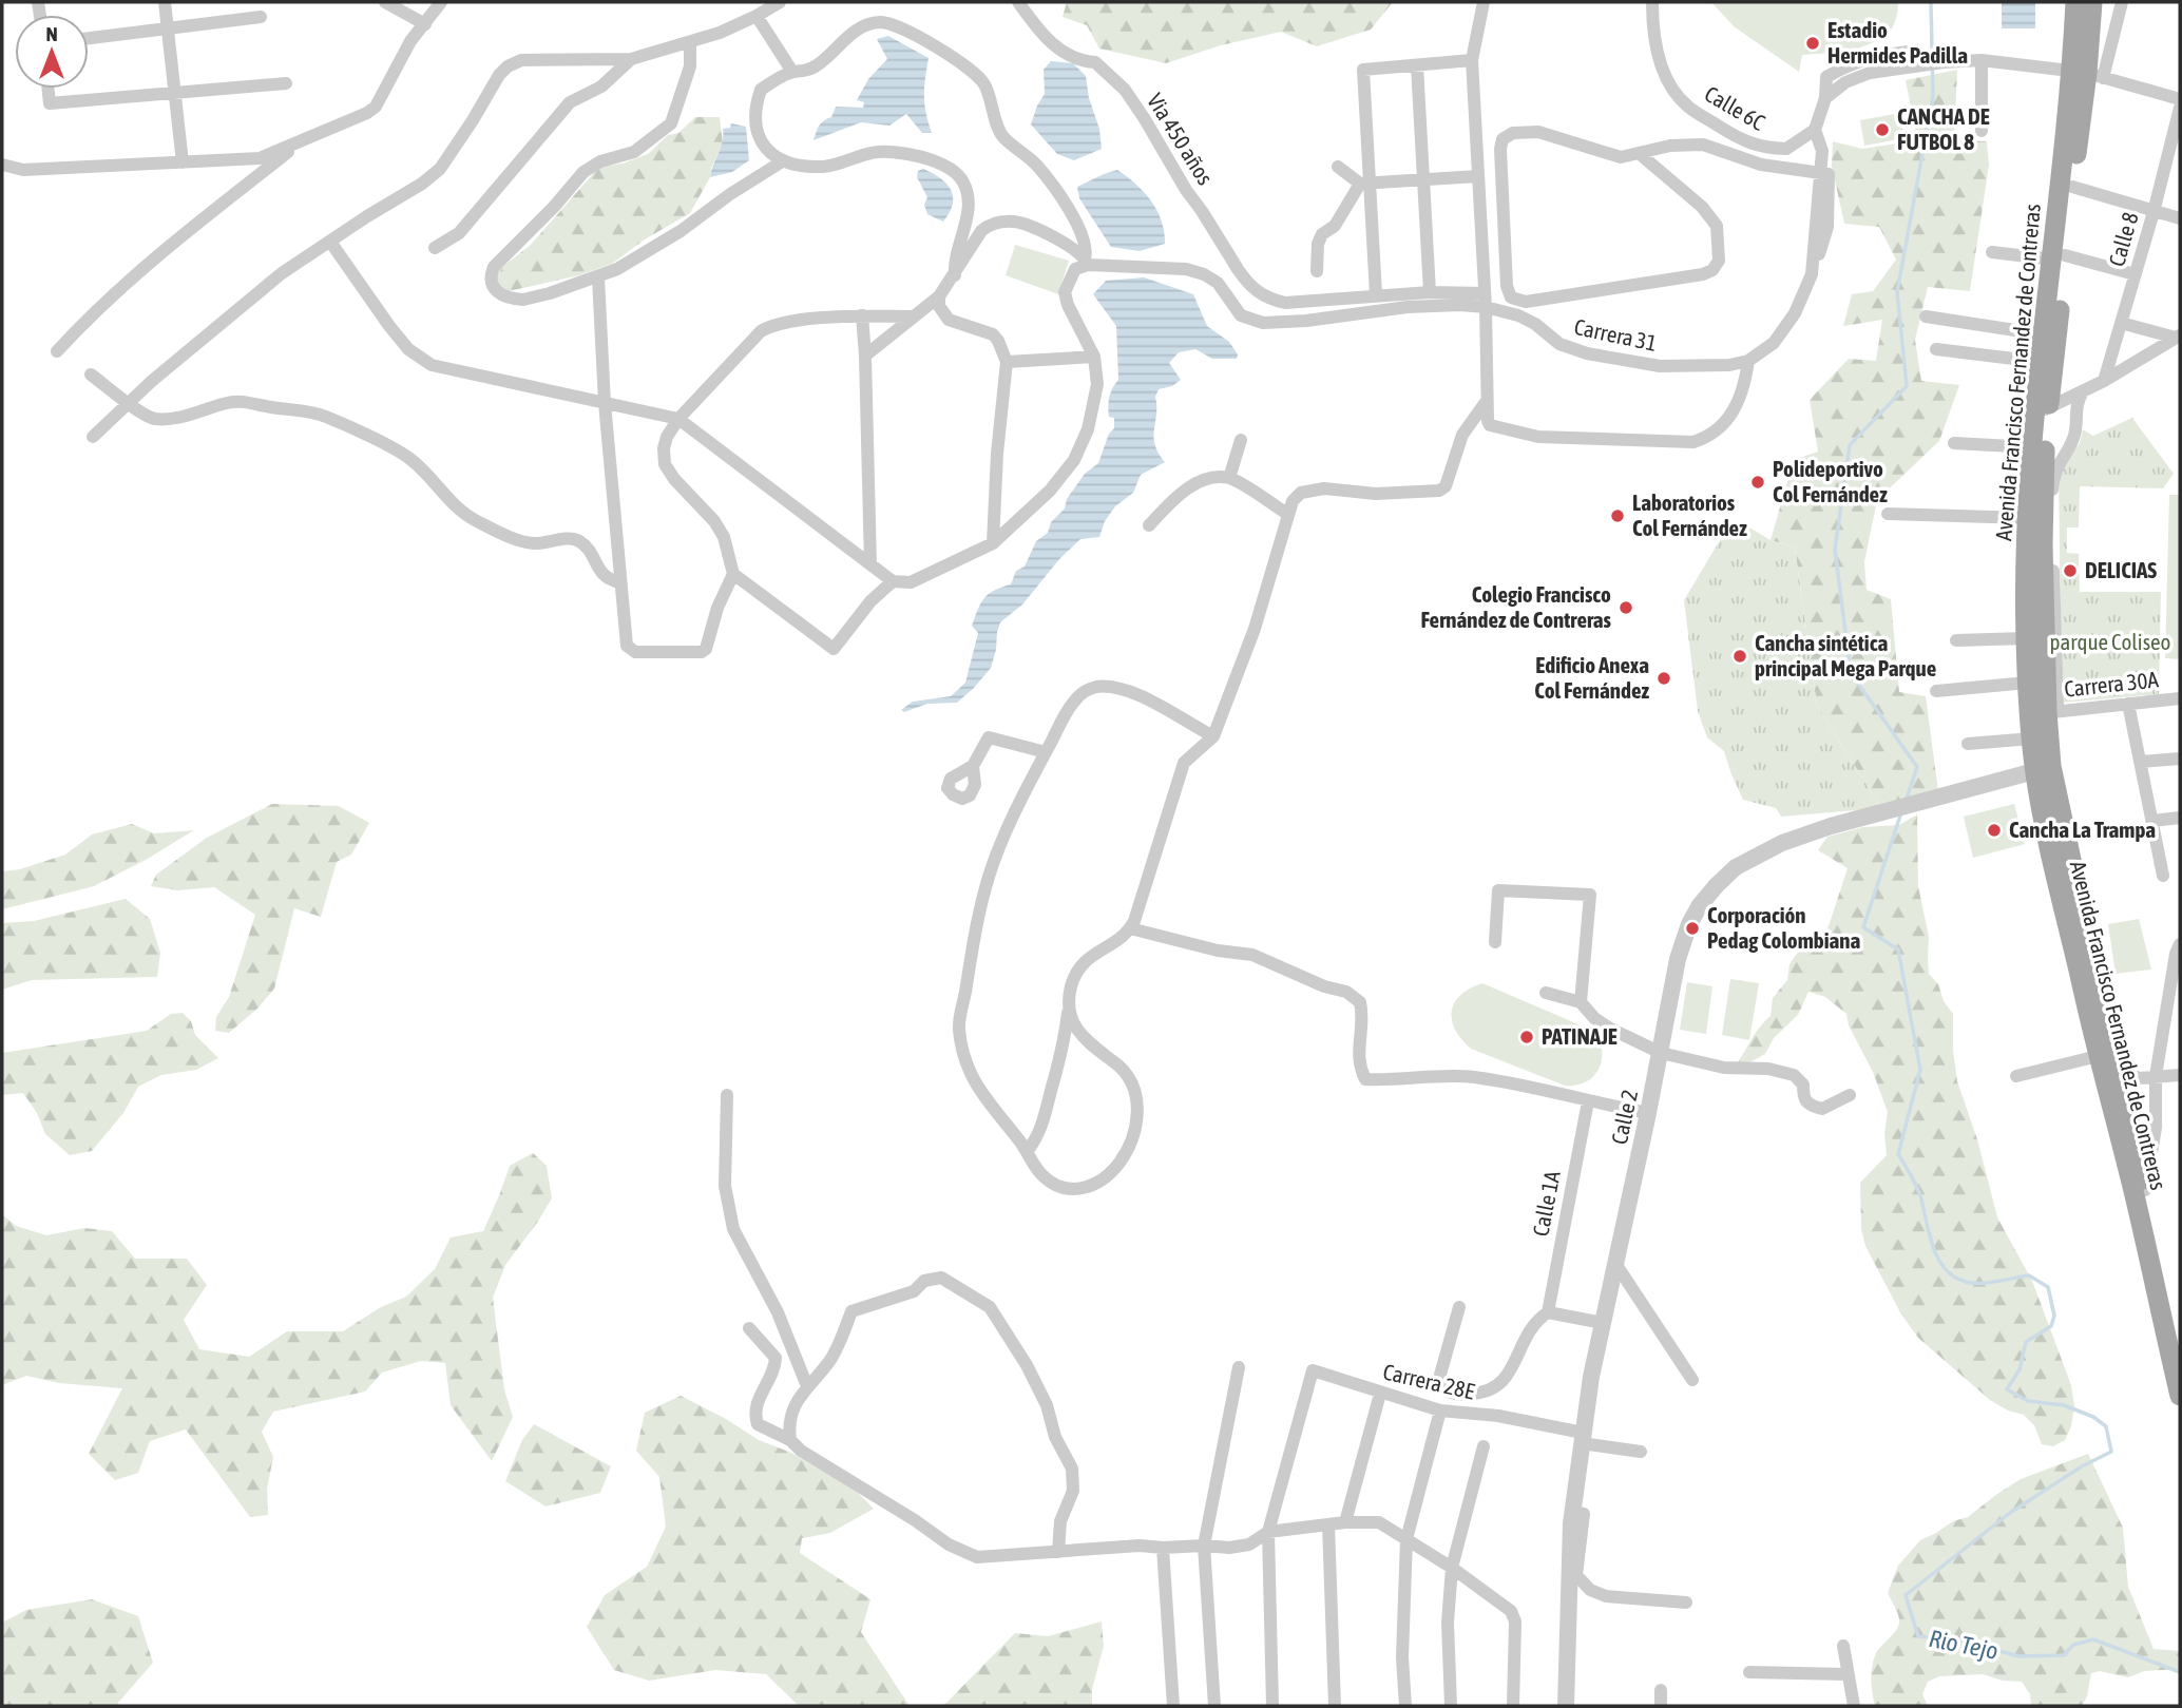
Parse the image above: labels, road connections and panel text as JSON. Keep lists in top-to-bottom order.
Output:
{
  "streets": {
    "main road": ["Avenida Francisco Fernandez de Contreras"],
    "street": [
      "Calle 6C",
      "Via 450 años",
      "Calle 8",
      "Carrera 31",
      "Carrera 30A",
      "Calle 2",
      "Calle 1A",
      "Carrera 28E"
    ]
  },
  "crossings": [
    ["Avenida Francisco Fernandez de Contreras", "Carrera 30A"],
    ["Avenida Francisco Fernandez de Contreras", "Calle 2"],
    ["Calle 2", "Carrera 28E"]
  ],
  "water": ["Rio Tejo"],
  "parks": ["parque Coliseo"],
  "places": [
    "Estadio Hermides Padilla",
    "CANCHA DE FUTBOL 8",
    "Polideportivo Col Fernández",
    "Laboratorios Col Fernández",
    "DELICIAS",
    "Colegio Francisco Fernández de Contreras",
    "Cancha sintética principal Mega Parque",
    "Edificio Anexa Col Fernández",
    "Cancha La Trampa",
    "Corporación Pedag Colombiana",
    "PATINAJE"
  ],
  "north": "top"
}
